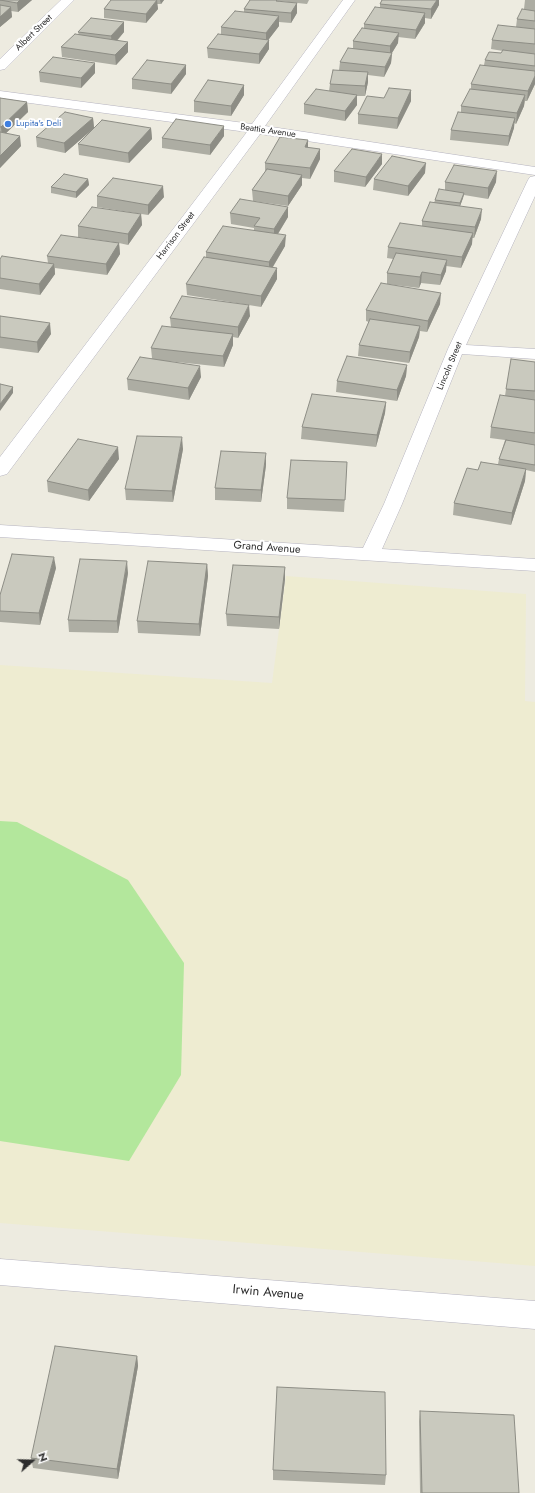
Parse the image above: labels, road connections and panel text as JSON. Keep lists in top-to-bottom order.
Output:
{
  "streets": {
    "street": [
      "Albert Street",
      "Beattie Avenue",
      "Harrison Street",
      "Lincoln Street",
      "Grand Avenue",
      "Irwin Avenue"
    ]
  },
  "crossings": [
    ["Beattie Avenue", "Harrison Street"],
    ["Lincoln Street", "Grand Avenue"]
  ],
  "places": ["Lupita's Deli"],
  "north": "right"
}
